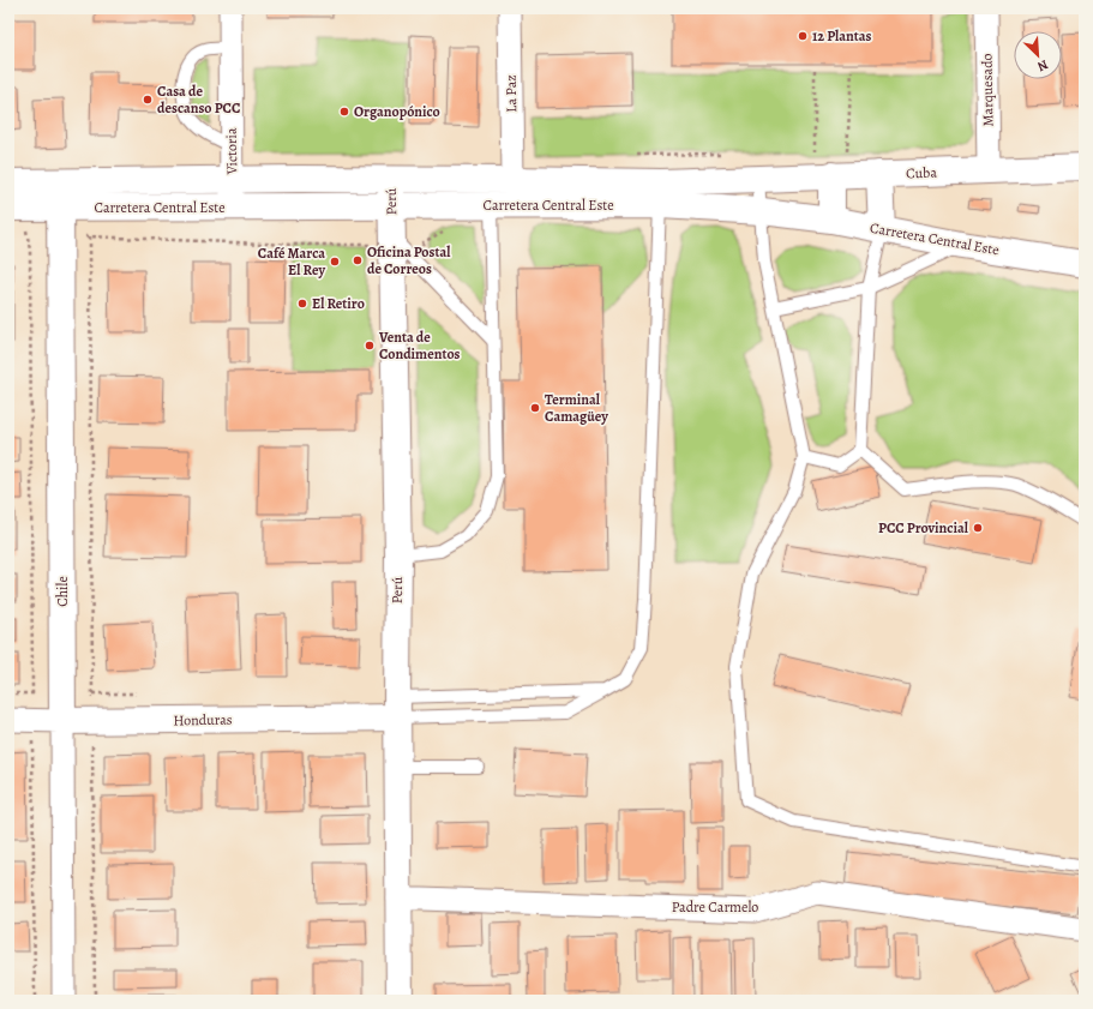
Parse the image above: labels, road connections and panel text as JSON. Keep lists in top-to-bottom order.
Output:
{
  "streets": {
    "main road": [
      "Cuba",
      "Perú",
      "Carretera Central Este",
      "Chile",
      "Honduras"
    ],
    "street": [
      "Marquesado",
      "La Paz",
      "Victoria",
      "Padre Carmelo"
    ]
  },
  "crossings": [
    ["Marquesado", "Cuba"],
    ["La Paz", "Carretera Central Este"],
    ["Victoria", "Carretera Central Este"],
    ["Cuba", "Carretera Central Este"],
    ["Perú", "Carretera Central Este"],
    ["Perú", "Honduras"],
    ["Perú", "Padre Carmelo"],
    ["Carretera Central Este", "Chile"],
    ["Chile", "Honduras"]
  ],
  "places": [
    "12 Plantas",
    "Casa de descanso PCC",
    "Organopónico",
    "Oficina Postal de Correos",
    "Café Marca El Rey",
    "El Retiro",
    "Venta de Condimentos",
    "Terminal Camagüey",
    "PCC Provincial"
  ],
  "north": "bottom right"
}
